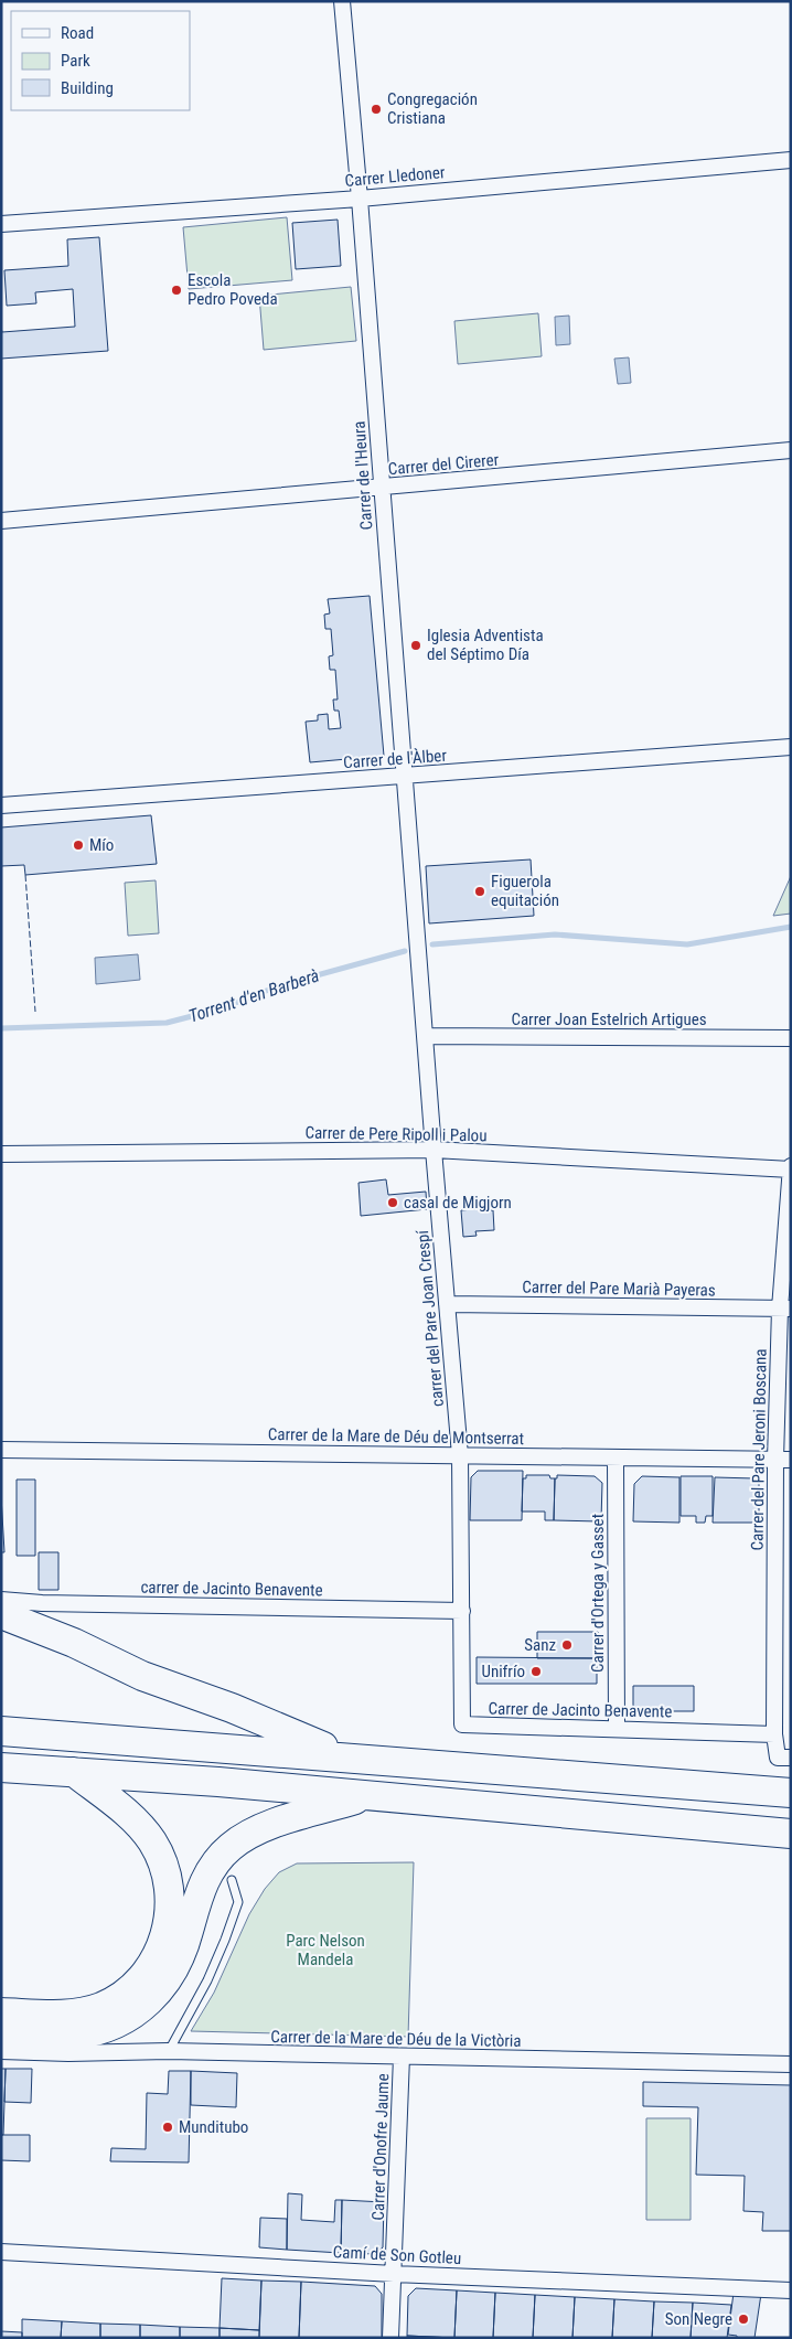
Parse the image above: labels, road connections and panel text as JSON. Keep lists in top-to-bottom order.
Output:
{
  "streets": {
    "street": [
      "Carrer Lledoner",
      "Carrer del Cirerer",
      "Carrer de l'Heura",
      "Carrer de l'Àlber",
      "Carrer Joan Estelrich Artigues",
      "Carrer de Pere Ripoll i Palou",
      "Carrer del Pare Marià Payeras",
      "carrer del Pare Joan Crespí",
      "Carrer de la Mare de Déu de Montserrat",
      "Carrer del Pare Jeroni Boscana",
      "carrer de Jacinto Benavente",
      "Carrer d'Ortega y Gasset",
      "Carrer de Jacinto Benavente",
      "Carrer de la Mare de Déu de la Victòria",
      "Carrer d'Onofre Jaume",
      "Camí de Son Gotleu"
    ]
  },
  "crossings": [
    ["Carrer Lledoner", "Carrer de l'Heura"],
    ["Carrer del Cirerer", "Carrer de l'Heura"],
    ["Carrer de l'Heura", "Carrer de l'Àlber"],
    ["Carrer de l'Heura", "carrer del Pare Joan Crespí"],
    ["Carrer Joan Estelrich Artigues", "carrer del Pare Joan Crespí"],
    ["Carrer de Pere Ripoll i Palou", "carrer del Pare Joan Crespí"],
    ["Carrer de Pere Ripoll i Palou", "Carrer del Pare Jeroni Boscana"],
    ["Carrer del Pare Marià Payeras", "carrer del Pare Joan Crespí"],
    ["Carrer del Pare Marià Payeras", "Carrer del Pare Jeroni Boscana"],
    ["carrer del Pare Joan Crespí", "Carrer de la Mare de Déu de Montserrat"],
    ["Carrer de la Mare de Déu de Montserrat", "Carrer del Pare Jeroni Boscana"],
    ["Carrer de la Mare de Déu de Montserrat", "Carrer d'Ortega y Gasset"],
    ["Carrer del Pare Jeroni Boscana", "Carrer de Jacinto Benavente"],
    ["carrer de Jacinto Benavente", "Carrer de Jacinto Benavente"],
    ["Carrer d'Ortega y Gasset", "Carrer de Jacinto Benavente"],
    ["Carrer de la Mare de Déu de la Victòria", "Carrer d'Onofre Jaume"],
    ["Carrer d'Onofre Jaume", "Camí de Son Gotleu"]
  ],
  "water": ["Torrent d'en Barberà"],
  "parks": ["Parc Nelson Mandela"],
  "places": [
    "Congregación Cristiana",
    "Escola Pedro Poveda",
    "Iglesia Adventista del Séptimo Día",
    "Mío",
    "Figuerola equitación",
    "casal de Migjorn",
    "Sanz",
    "Unifrío",
    "Munditubo",
    "Son Negre"
  ],
  "legend": ["Road", "Park", "Building"]
}
